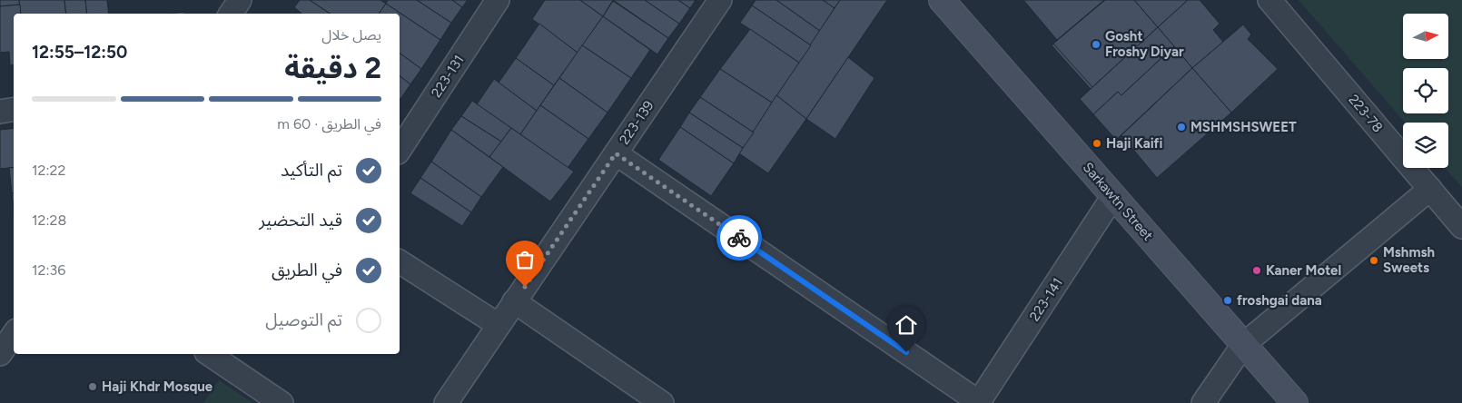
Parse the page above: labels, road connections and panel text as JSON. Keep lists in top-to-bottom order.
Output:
{
  "streets": {
    "street": [
      "223-131",
      "223-78",
      "223-139",
      "Sarkawtn Street",
      "223-141"
    ]
  },
  "crossings": [
    ["Sarkawtn Street", "223-141"]
  ],
  "places": [
    "Gosht Froshy Diyar",
    "MSHMSHSWEET",
    "Haji Kaifi",
    "Mshmsh Sweets",
    "Kaner Motel",
    "froshgai dana",
    "Haji Khdr Mosque"
  ],
  "north": "right",
  "page": {
    "heading": ["2 دقيقة", "يصل خلال", "12:50–12:55"],
    "bar": "في الطريق · 60 m",
    "list": [
      ["تم التأكيد", "12:22"],
      ["قيد التحضير", "12:28"],
      ["في الطريق", "12:36"],
      "تم التوصيل"
    ]
  }
}
